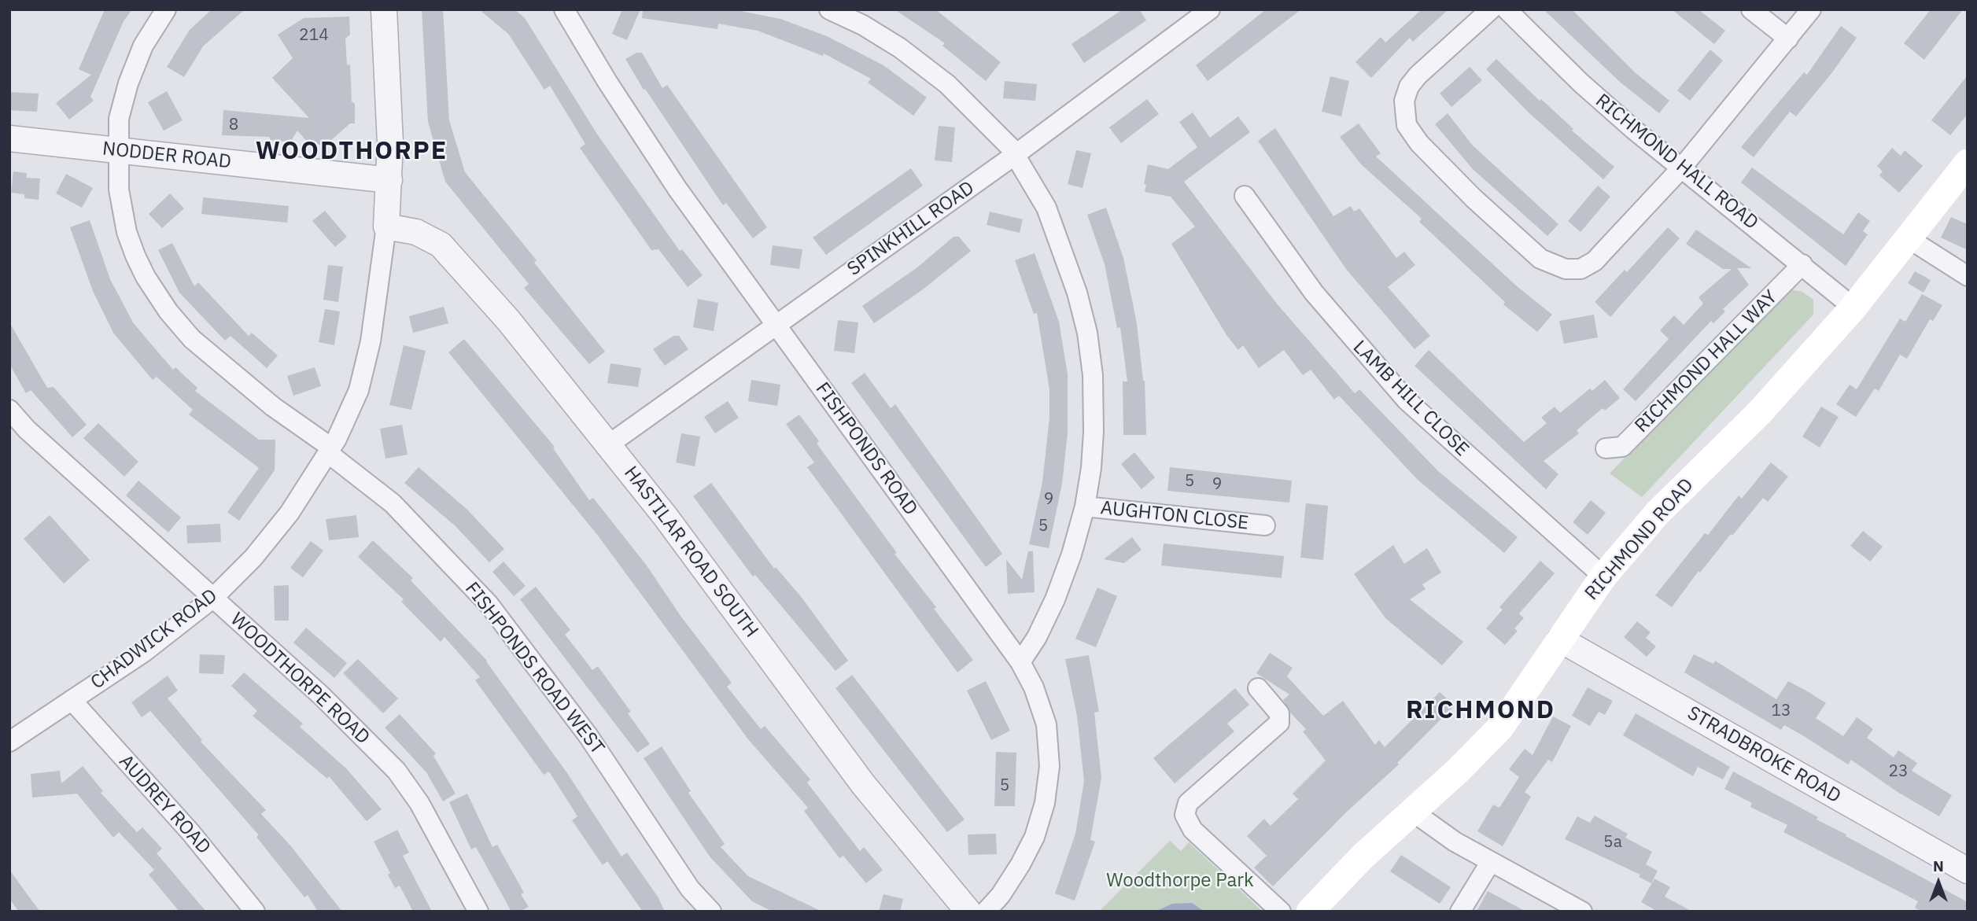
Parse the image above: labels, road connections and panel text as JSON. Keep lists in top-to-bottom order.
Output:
{
  "streets": {
    "main road": ["RICHMOND ROAD"],
    "street": [
      "NODDER ROAD",
      "RICHMOND HALL ROAD",
      "SPINKHILL ROAD",
      "RICHMOND HALL WAY",
      "LAMB HILL CLOSE",
      "FISHPONDS ROAD",
      "AUGHTON CLOSE",
      "HASTILAR ROAD SOUTH",
      "CHADWICK ROAD",
      "FISHPONDS ROAD WEST",
      "WOODTHORPE ROAD",
      "STRADBROKE ROAD",
      "AUDREY ROAD"
    ]
  },
  "crossings": [
    ["NODDER ROAD", "CHADWICK ROAD"],
    ["NODDER ROAD", "FISHPONDS ROAD WEST"],
    ["RICHMOND HALL ROAD", "RICHMOND HALL WAY"],
    ["RICHMOND HALL ROAD", "RICHMOND ROAD"],
    ["SPINKHILL ROAD", "FISHPONDS ROAD"],
    ["SPINKHILL ROAD", "HASTILAR ROAD SOUTH"],
    ["LAMB HILL CLOSE", "RICHMOND ROAD"],
    ["RICHMOND ROAD", "STRADBROKE ROAD"],
    ["HASTILAR ROAD SOUTH", "CHADWICK ROAD"],
    ["CHADWICK ROAD", "FISHPONDS ROAD WEST"],
    ["CHADWICK ROAD", "WOODTHORPE ROAD"],
    ["CHADWICK ROAD", "AUDREY ROAD"]
  ],
  "districts": ["WOODTHORPE", "RICHMOND"],
  "parks": ["Woodthorpe Park"],
  "house_numbers": [
    "214",
    "8",
    "5",
    "9",
    "9",
    "5",
    "13",
    "23",
    "5",
    "5a"
  ],
  "north": "top"
}
